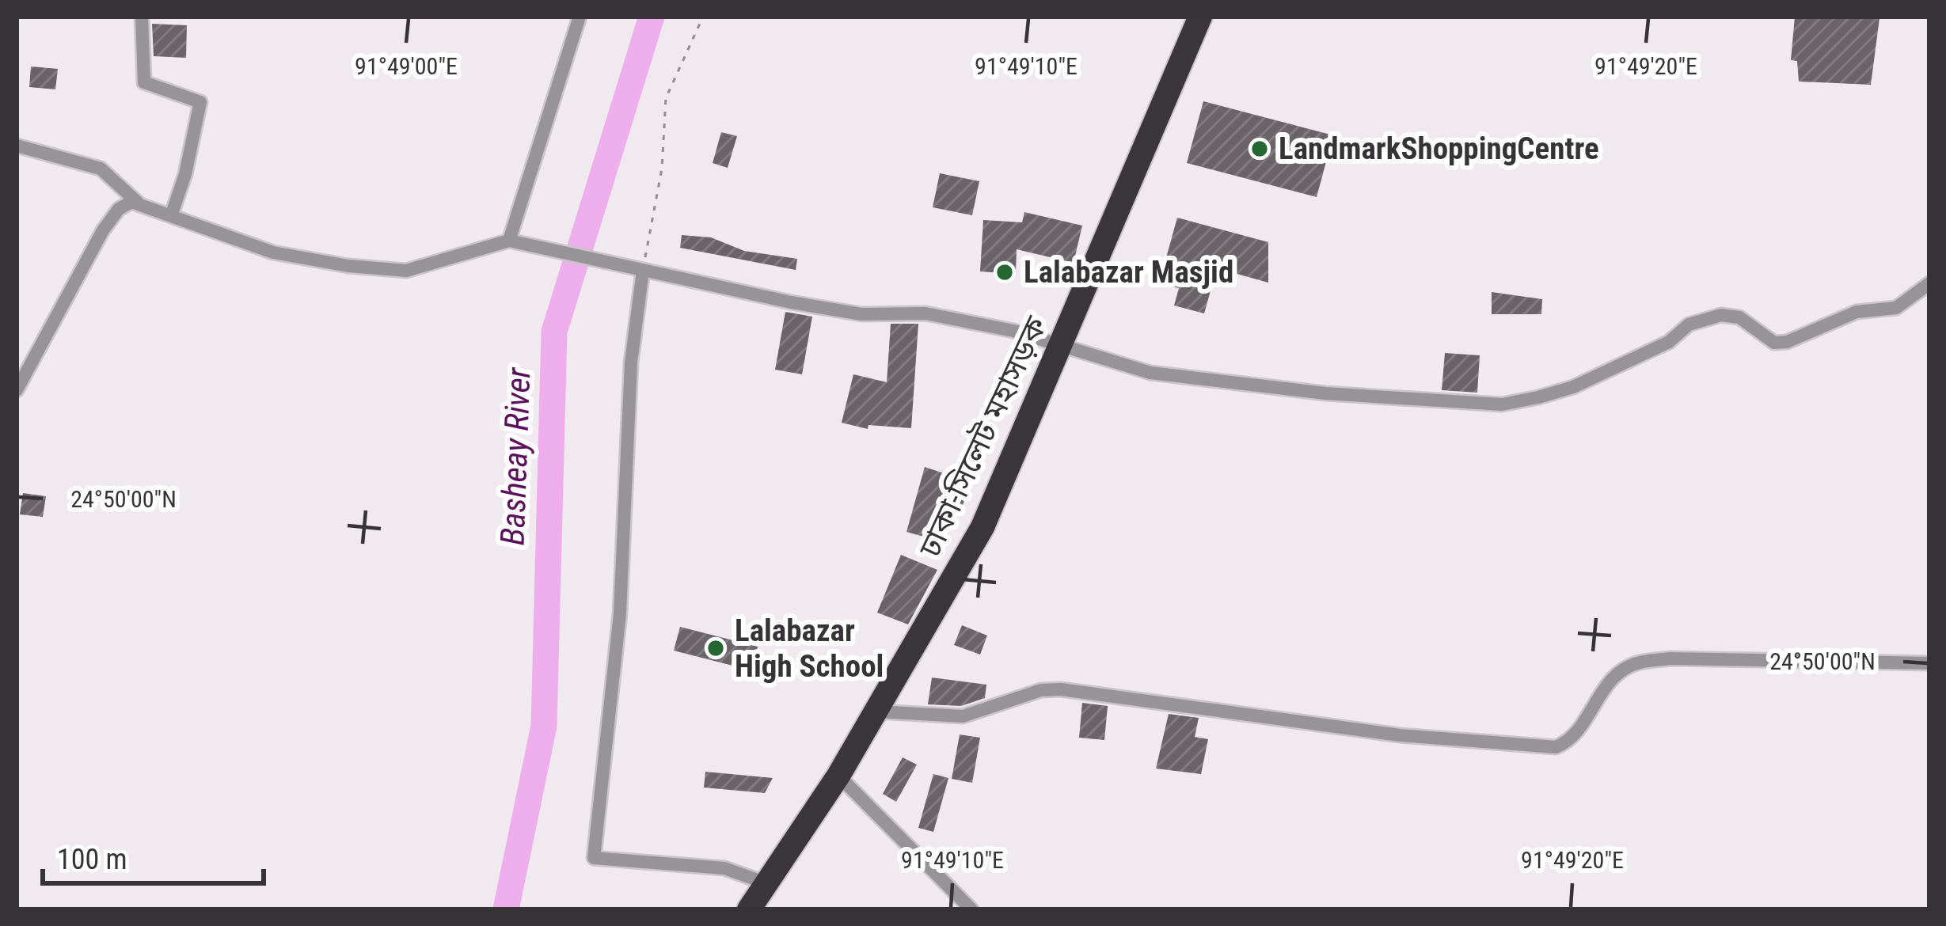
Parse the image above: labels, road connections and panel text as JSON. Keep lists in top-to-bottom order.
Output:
{
  "streets": {
    "highway": ["ঢাকা-সিলেট মহাসড়ক"]
  },
  "water": ["Basheay River"],
  "places": ["LandmarkShoppingCentre", "Lalabazar Masjid", "Lalabazar High School"],
  "scale_bar": "100 m",
  "coordinates": [
    "91°49'00\"E",
    "91°49'10\"E",
    "91°49'20\"E",
    "24°50'00\"N"
  ]
}
